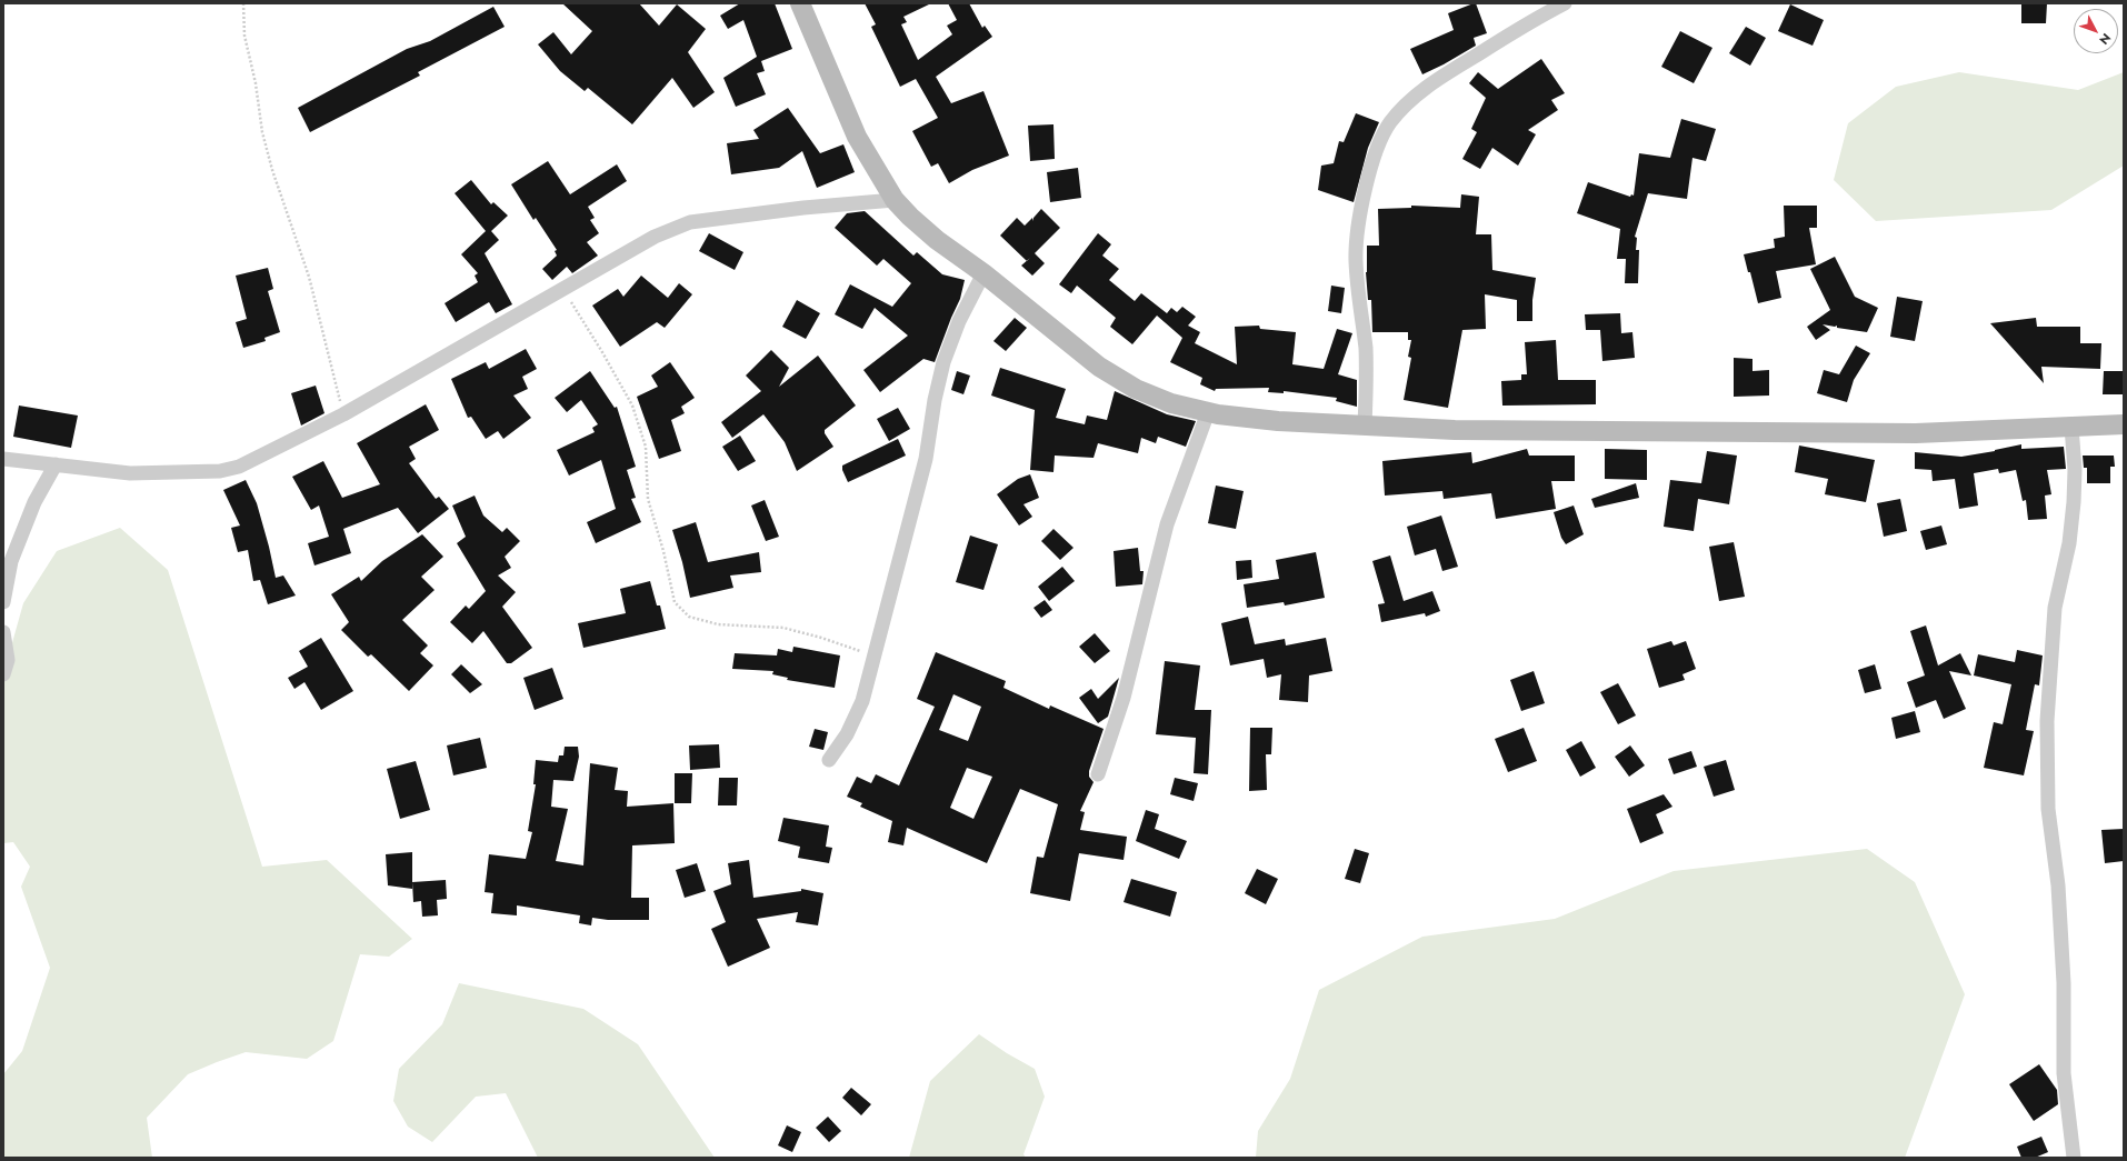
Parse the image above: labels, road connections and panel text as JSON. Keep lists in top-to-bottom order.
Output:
{
  "north": "bottom right"
}
